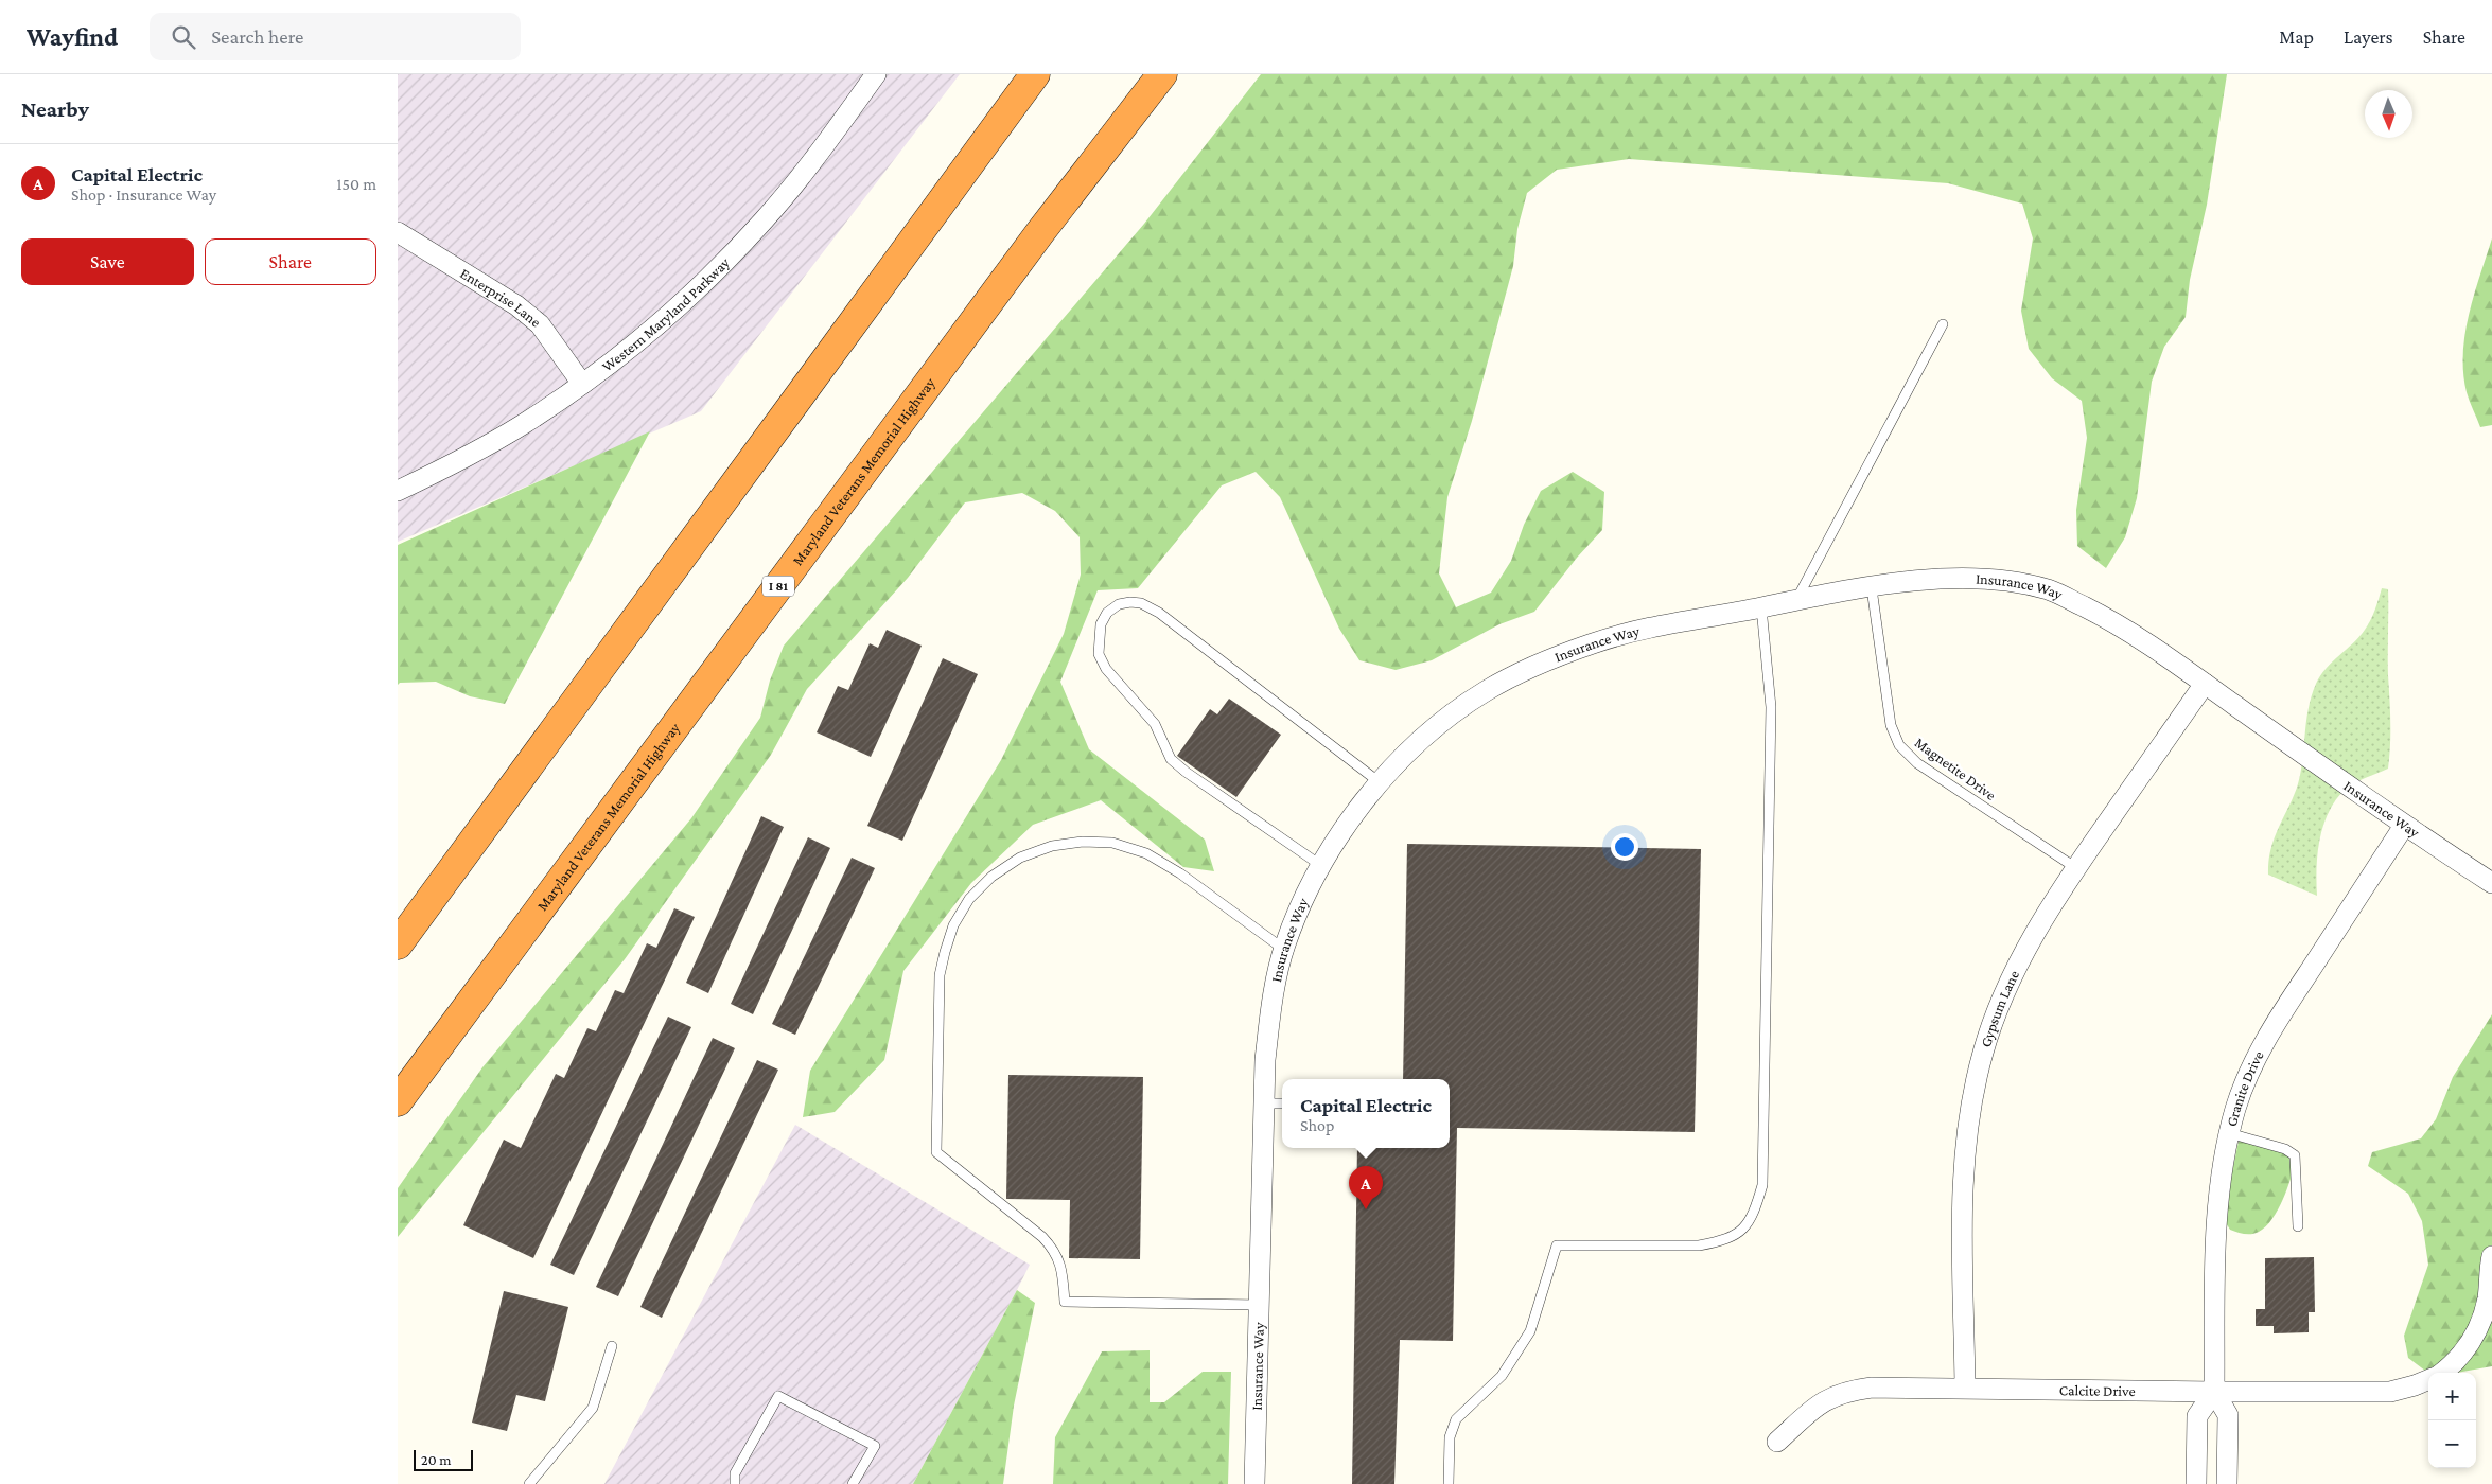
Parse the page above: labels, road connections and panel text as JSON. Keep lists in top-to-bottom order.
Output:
{
  "streets": {
    "highway": ["Maryland Veterans Memorial Highway", "I 81"],
    "street": [
      "Enterprise Lane",
      "Western Maryland Parkway",
      "Insurance Way",
      "Gypsum Lane",
      "Granite Drive",
      "Calcite Drive"
    ],
    "lane": ["Magnetite Drive"]
  },
  "crossings": [
    ["Enterprise Lane", "Western Maryland Parkway"],
    ["Insurance Way", "Magnetite Drive"],
    ["Insurance Way", "Gypsum Lane"],
    ["Insurance Way", "Granite Drive"],
    ["Magnetite Drive", "Gypsum Lane"],
    ["Gypsum Lane", "Calcite Drive"],
    ["Granite Drive", "Calcite Drive"]
  ],
  "scale_bar": "20 m",
  "north": "bottom",
  "page": {
    "header": "Wayfind",
    "search": "Search here",
    "nav": ["Map", "Layers", "Share"],
    "heading": "Nearby",
    "list": [
      {
        "mark": "A",
        "name": "Capital Electric",
        "note": "Shop · Insurance Way",
        "value": "150 m"
      }
    ],
    "buttons": ["Save", "Share"],
    "popup": ["Capital Electric", "Shop"],
    "pins": "A",
    "map_buttons": ["+", "−"],
    "scale": "20 m"
  }
}
